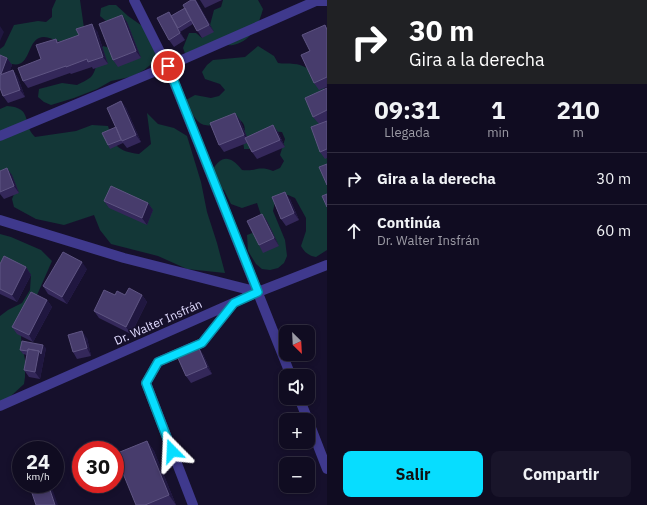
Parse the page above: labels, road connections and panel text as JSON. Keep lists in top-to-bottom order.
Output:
{
  "streets": {
    "street": ["Dr. Walter Insfrán"]
  },
  "north": "bottom right",
  "page": {
    "turn": ["30 m", "Gira a la derecha"],
    "eta": [
      "09:31",
      "Llegada",
      "1",
      "min",
      "210",
      "m"
    ],
    "list": [
      {
        "name": "Gira a la derecha",
        "value": "30 m"
      },
      {
        "name": "Continúa",
        "note": "Dr. Walter Insfrán",
        "value": "60 m"
      }
    ],
    "map_buttons": ["+", "−"],
    "speed": "24 km/h",
    "limit": "30",
    "buttons": ["Salir", "Compartir"]
  }
}
